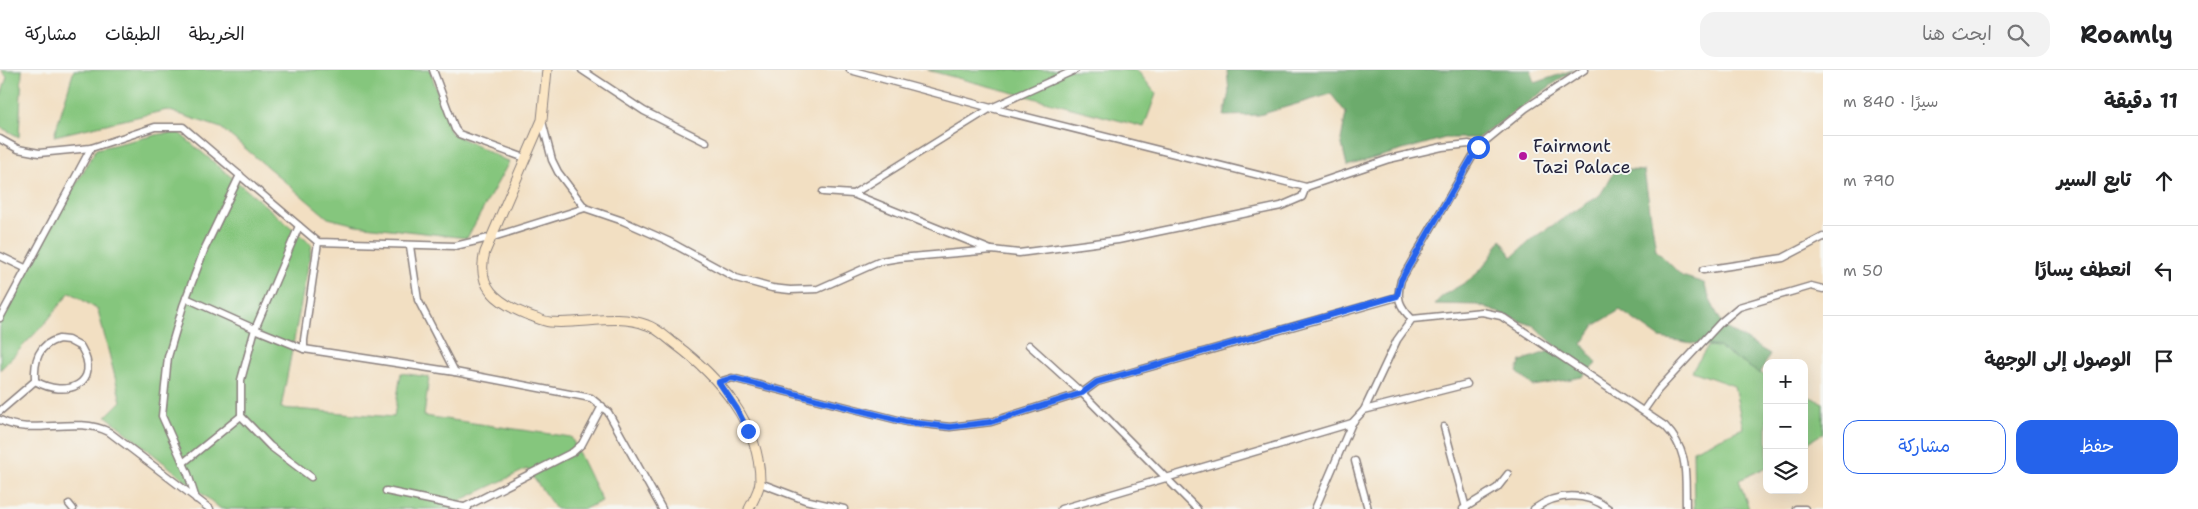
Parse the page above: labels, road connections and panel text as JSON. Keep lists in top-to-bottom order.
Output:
{
  "places": ["Fairmont Tazi Palace"],
  "page": {
    "header": "Roamly",
    "search": "ابحث هنا",
    "nav": ["الخريطة", "الطبقات", "مشاركة"],
    "heading": ["11 دقيقة", "سيرًا · 840 m"],
    "list": [
      ["تابع السير", "790 m"],
      ["انعطف يسارًا", "50 m"],
      "الوصول إلى الوجهة"
    ],
    "map_buttons": ["+", "−"],
    "buttons": ["حفظ", "مشاركة"]
  }
}
